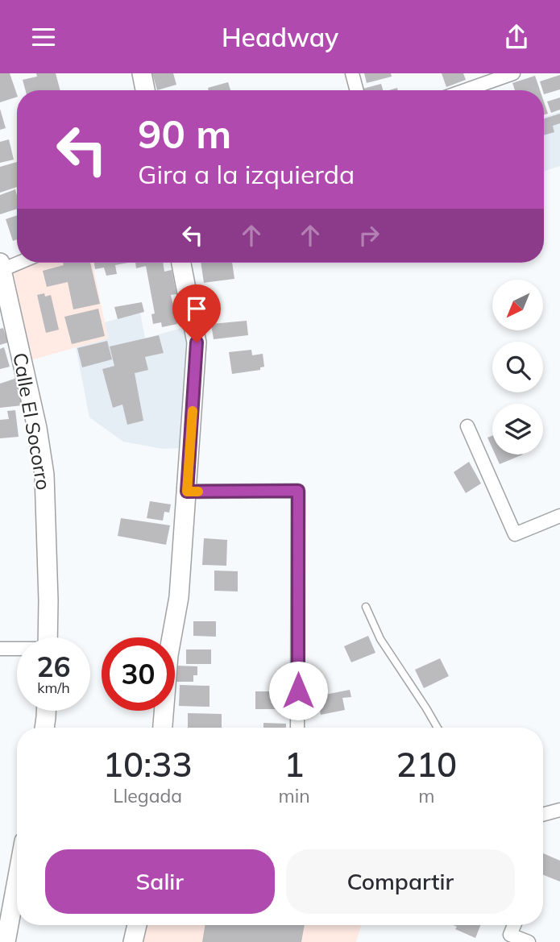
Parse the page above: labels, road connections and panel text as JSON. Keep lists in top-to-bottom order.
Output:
{
  "streets": {
    "street": ["Calle El Socorro"]
  },
  "north": "bottom left",
  "page": {
    "header": "Headway",
    "turn": ["90 m", "Gira a la izquierda"],
    "speed": "26 km/h",
    "limit": "30",
    "eta": [
      "10:33",
      "Llegada",
      "1",
      "min",
      "210",
      "m"
    ],
    "buttons": ["Salir", "Compartir"]
  }
}
